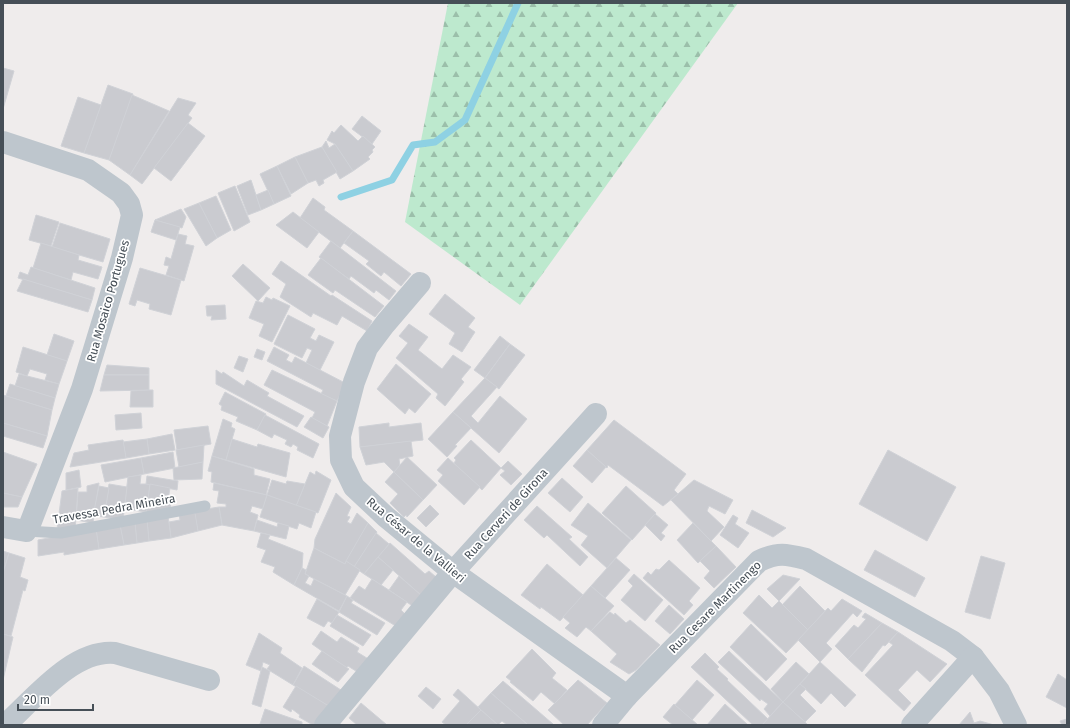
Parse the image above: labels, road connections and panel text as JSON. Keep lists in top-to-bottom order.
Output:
{
  "streets": {
    "street": [
      "Rua Mosaico Portugues",
      "Rua Cerveri de Girona",
      "Rua César de la Vallieri",
      "Rua Cesare Martinengo"
    ],
    "lane": ["Travessa Pedra Mineira"]
  },
  "crossings": [
    ["Rua Mosaico Portugues", "Travessa Pedra Mineira"],
    ["Rua Cerveri de Girona", "Rua César de la Vallieri"],
    ["Rua César de la Vallieri", "Rua Cesare Martinengo"]
  ],
  "scale_bar": "20 m"
}
